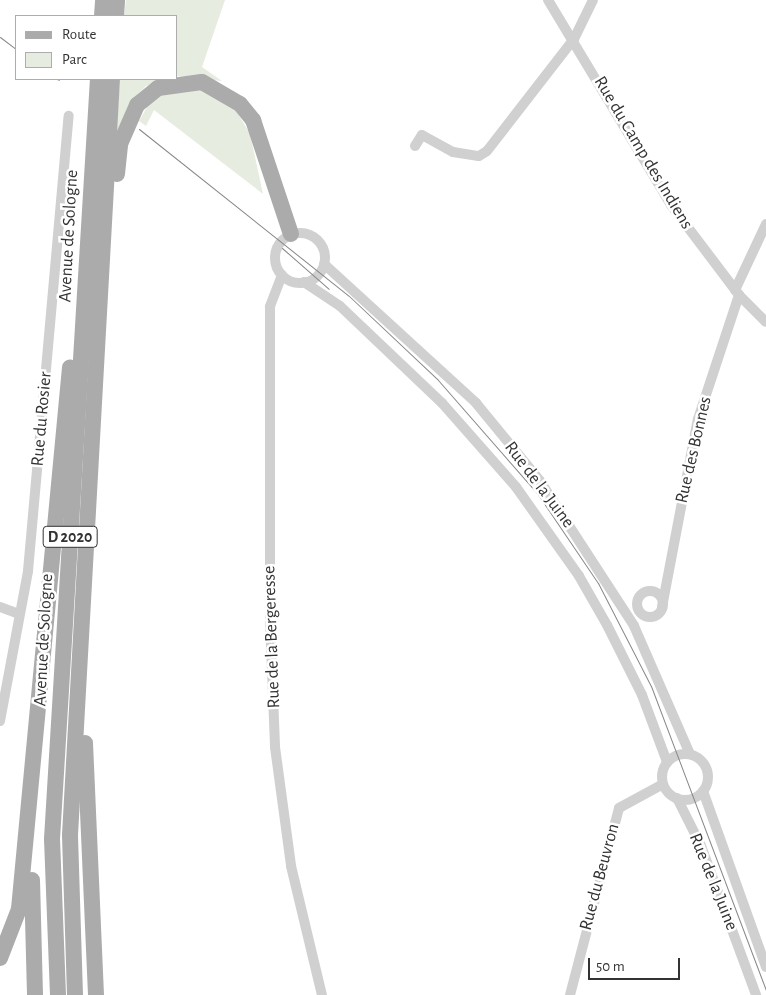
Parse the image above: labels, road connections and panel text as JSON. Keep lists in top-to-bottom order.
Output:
{
  "streets": {
    "main road": ["Avenue de Sologne", "D 2020"],
    "street": [
      "Rue du Camp des Indiens",
      "Rue du Rosier",
      "Rue des Bonnes",
      "Rue de la Juine",
      "Rue de la Bergeresse",
      "Rue du Beuvron"
    ]
  },
  "crossings": [
    ["Rue du Camp des Indiens", "Rue des Bonnes"],
    ["Rue de la Juine", "Rue de la Bergeresse"],
    ["Rue de la Juine", "Rue du Beuvron"]
  ],
  "legend": ["Route", "Parc"],
  "scale_bar": "50 m"
}
